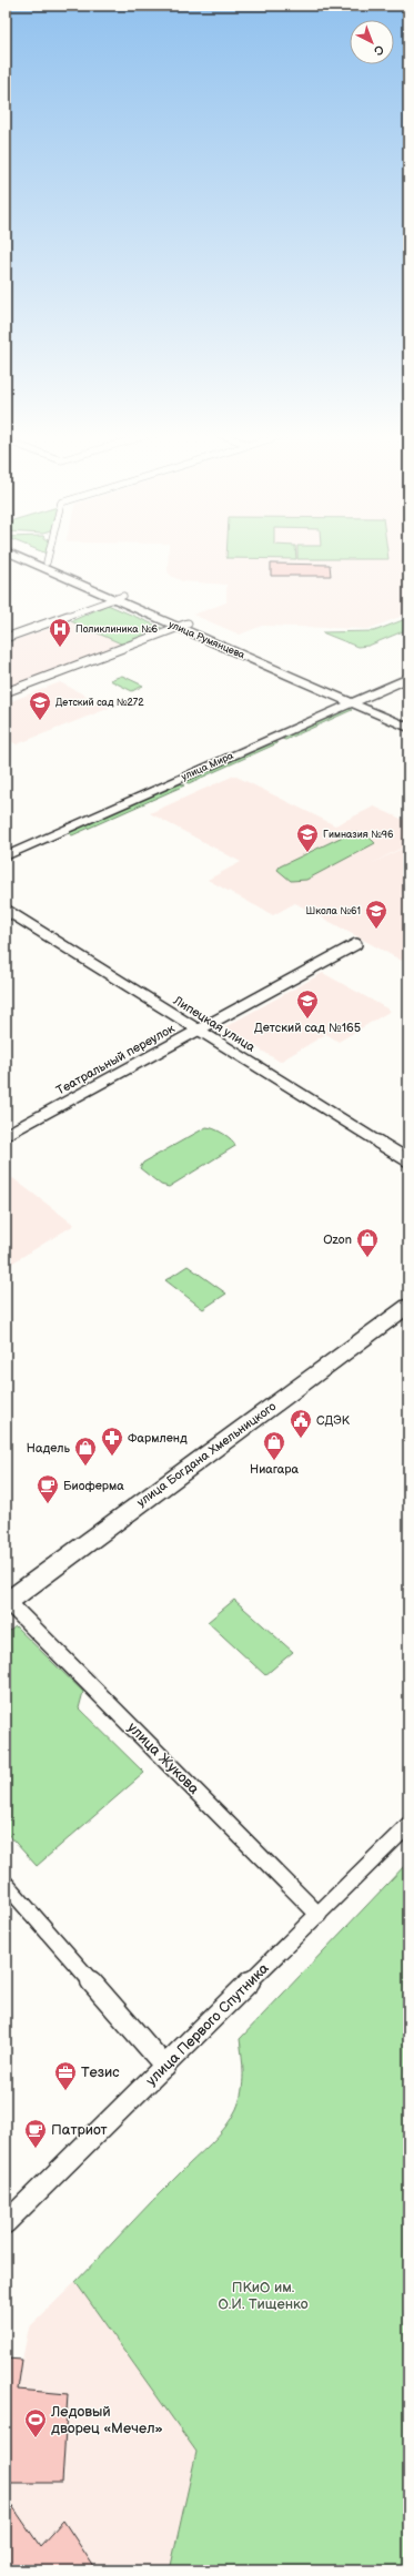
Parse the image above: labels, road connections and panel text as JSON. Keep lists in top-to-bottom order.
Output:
{
  "streets": {
    "main road": ["улица Румянцева", "улица Мира", "улица Богдана Хмельницкого"],
    "street": [
      "Липецкая улица",
      "Театральный переулок",
      "улица Жукова",
      "улица Первого Спутника"
    ]
  },
  "crossings": [
    ["улица Румянцева", "улица Мира"],
    ["Липецкая улица", "Театральный переулок"],
    ["улица Богдана Хмельницкого", "улица Жукова"],
    ["улица Жукова", "улица Первого Спутника"]
  ],
  "parks": ["ПКиО им. О.И. Тищенко"],
  "places": {
    "hospital": ["Поликлиника №6"],
    "school or university": [
      "Детский сад №272",
      "Гимназия №96",
      "Школа №61",
      "Детский сад №165"
    ],
    "shop": ["Ozon", "Ниагара", "Надель"],
    "public building": ["СДЭК"],
    "pharmacy": ["Фармленд"],
    "cafe": ["Биоферма", "Патриот"],
    "office": ["Тезис"],
    "sports": ["Ледовый дворец «Мечел»"]
  },
  "north": "bottom right"
}
